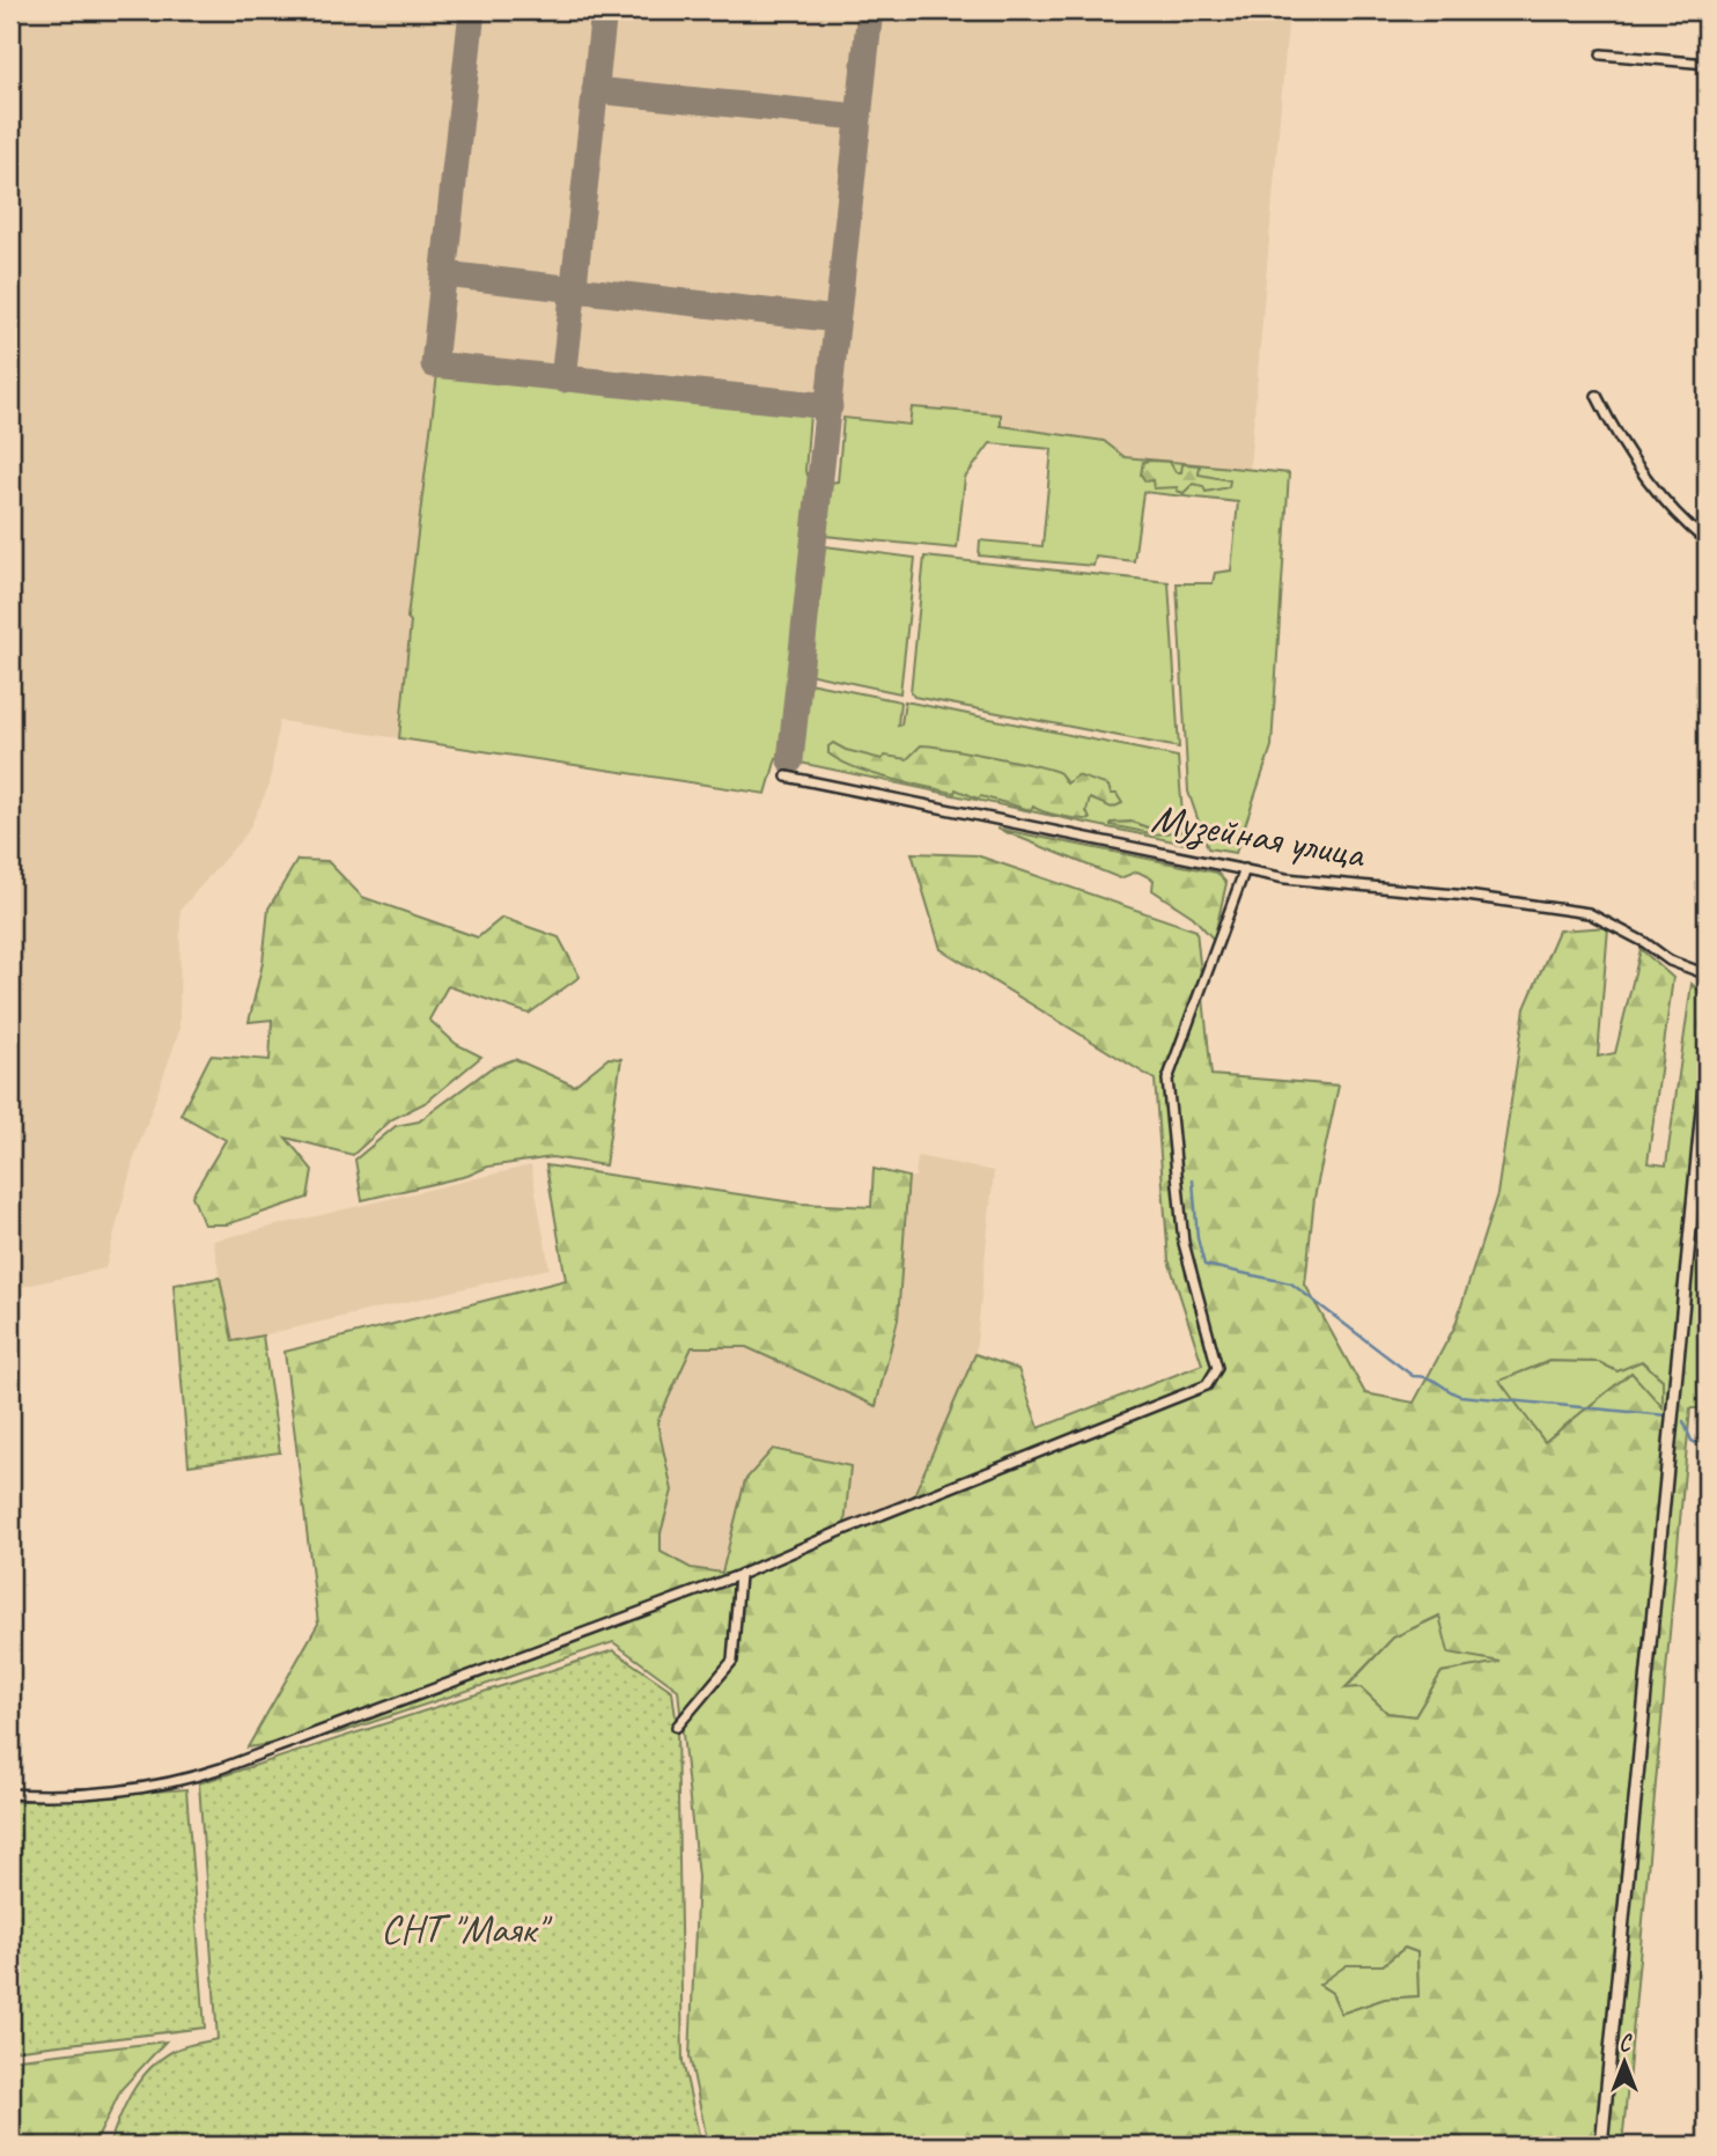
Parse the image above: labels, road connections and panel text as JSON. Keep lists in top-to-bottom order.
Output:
{
  "streets": {
    "street": ["Музейная улица"]
  },
  "parks": ["СНТ \"Маяк\""],
  "north": "top"
}
